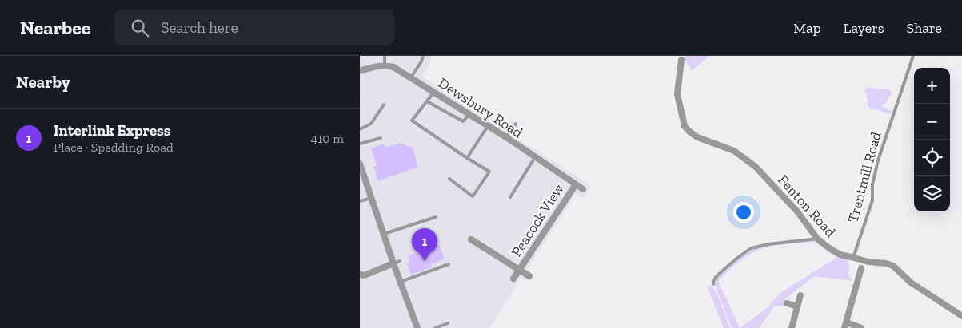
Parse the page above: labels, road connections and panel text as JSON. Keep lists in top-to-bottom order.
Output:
{
  "streets": {
    "street": ["Dewsbury Road", "Fenton Road", "Peacock View"],
    "lane": ["Trentmill Road"]
  },
  "crossings": [
    ["Dewsbury Road", "Peacock View"],
    ["Trentmill Road", "Fenton Road"]
  ],
  "page": {
    "header": "Nearbee",
    "search": "Search here",
    "nav": ["Map", "Layers", "Share"],
    "heading": "Nearby",
    "map_buttons": ["+", "−"],
    "list": [
      {
        "mark": "1",
        "name": "Interlink Express",
        "note": "Place · Spedding Road",
        "value": "410 m"
      }
    ],
    "pins": "1"
  }
}
